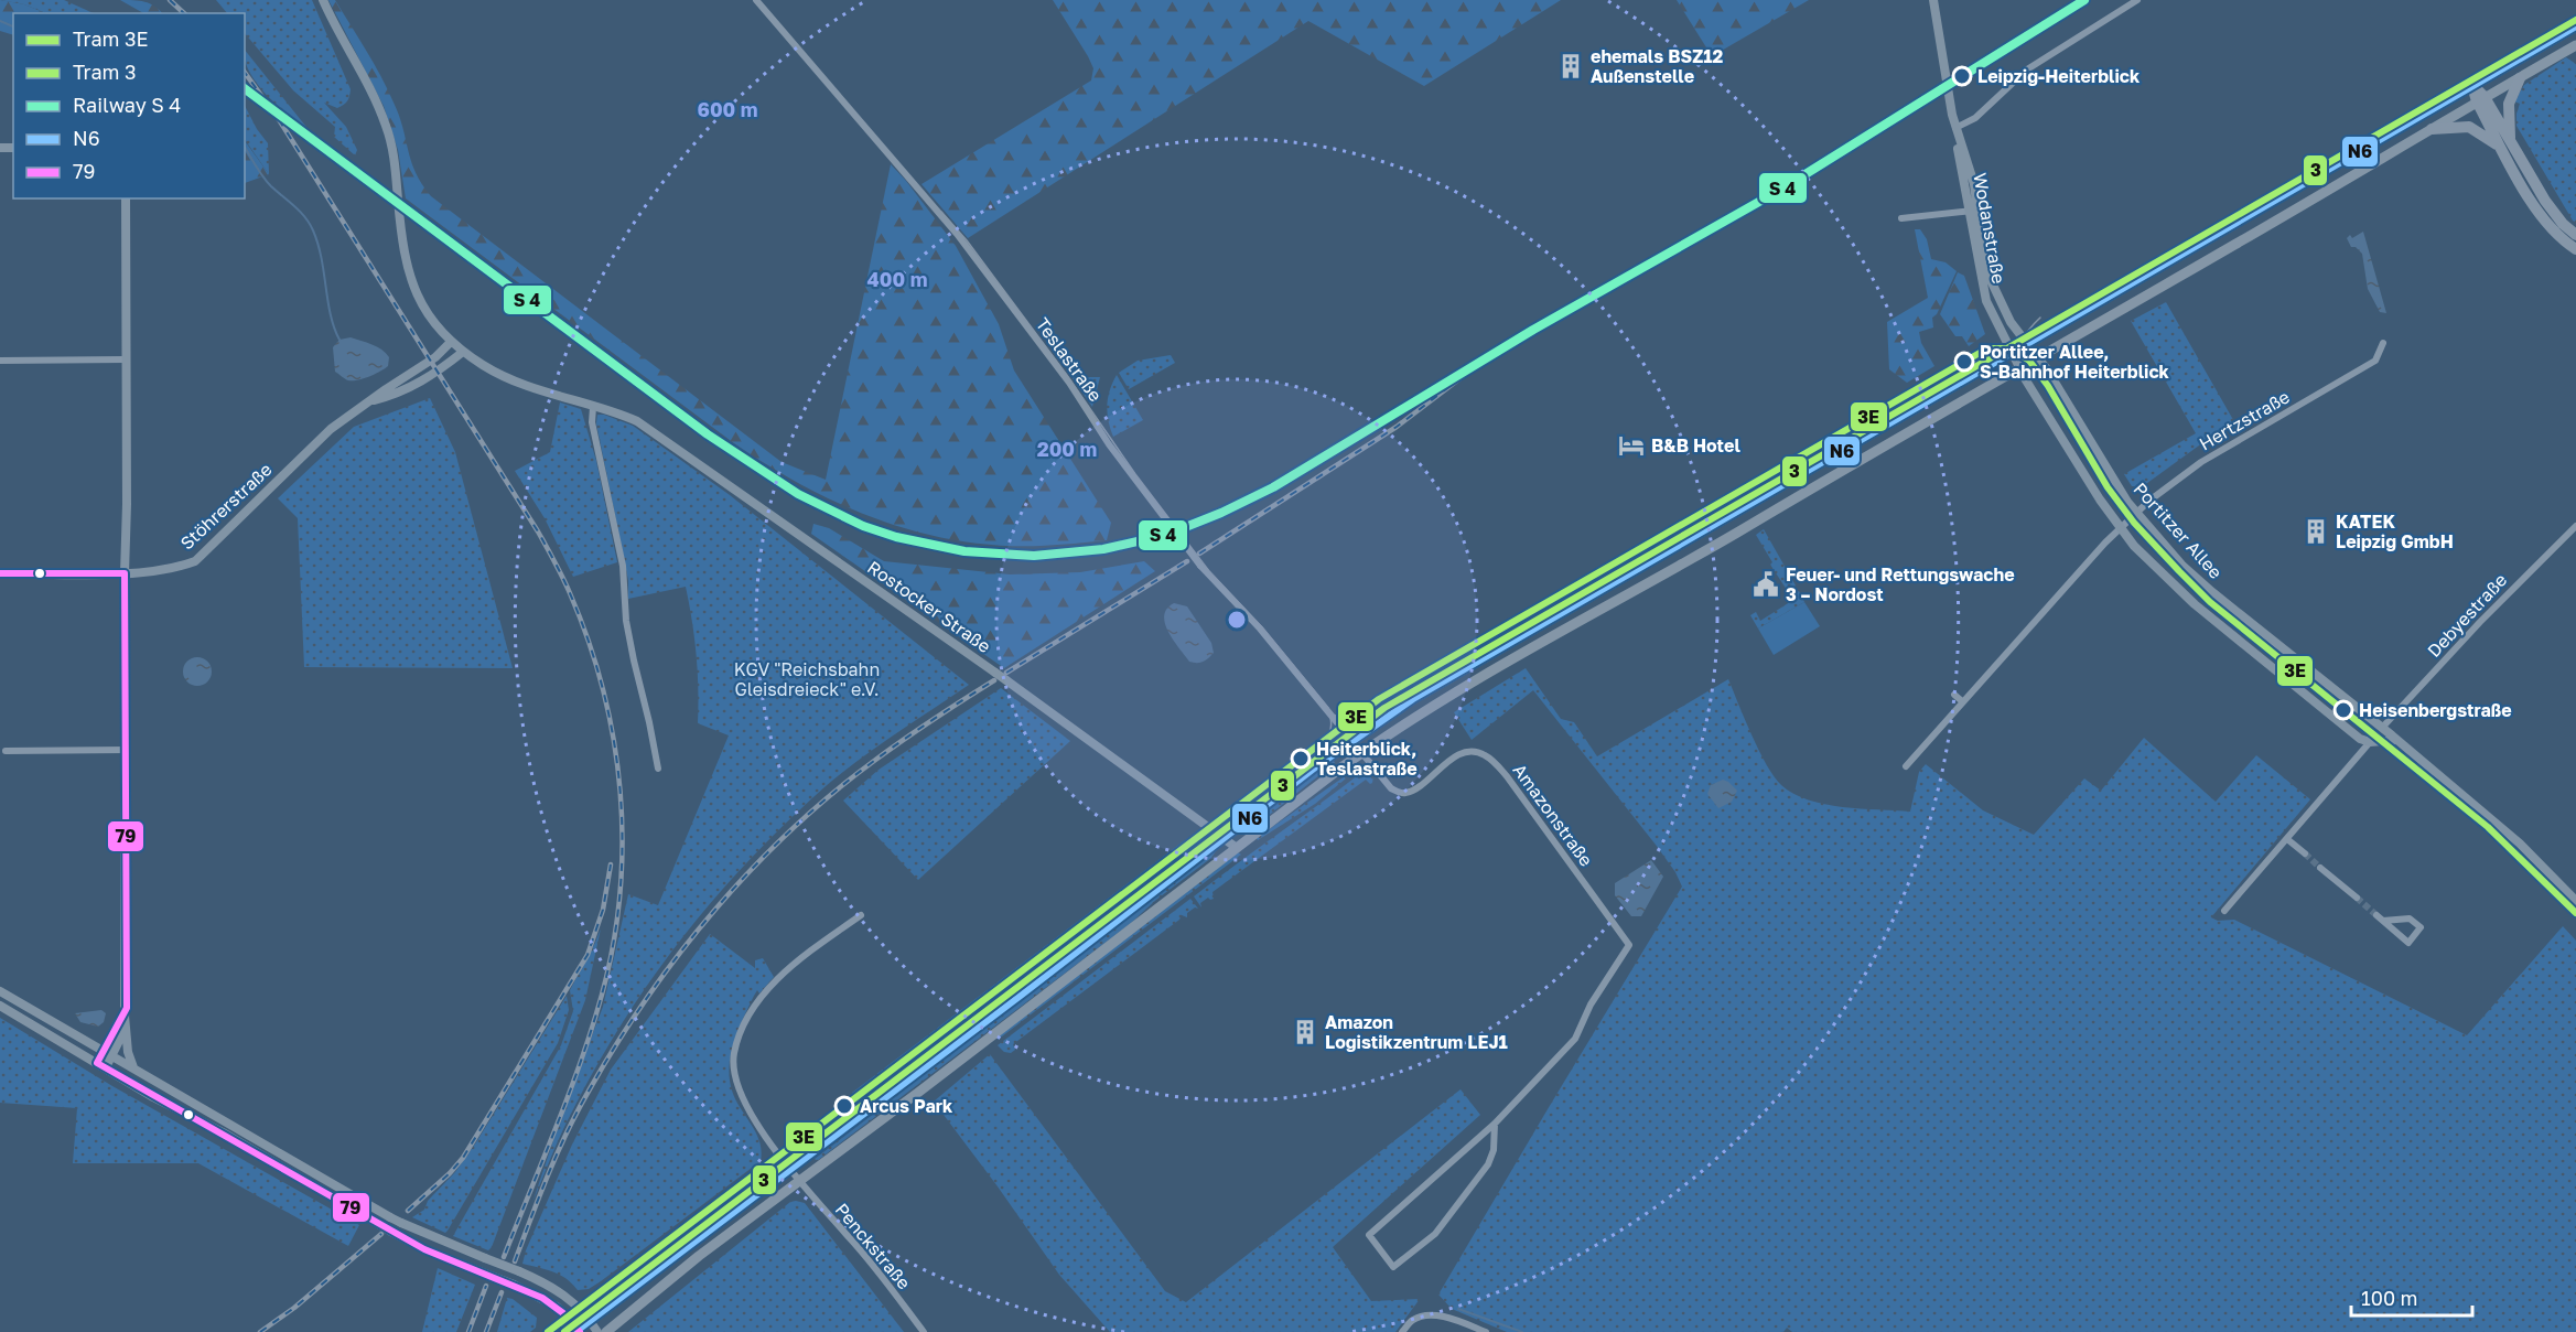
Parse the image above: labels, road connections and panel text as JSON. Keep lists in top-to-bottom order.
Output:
{
  "streets": {
    "main road": [
      "Wodanstraße",
      "Stöhrerstraße",
      "Portitzer Allee",
      "Rostocker Straße"
    ],
    "street": [
      "Teslastraße",
      "Hertzstraße",
      "Debyestraße",
      "Amazonstraße",
      "Penckstraße"
    ]
  },
  "crossings": [
    ["Wodanstraße", "Portitzer Allee"],
    ["Teslastraße", "Amazonstraße"],
    ["Hertzstraße", "Portitzer Allee"],
    ["Stöhrerstraße", "Rostocker Straße"],
    ["Portitzer Allee", "Debyestraße"]
  ],
  "parks": ["KGV \"Reichsbahn Gleisdreieck\" e.V."],
  "places": {
    "building": ["ehemals BSZ12 Außenstelle", "KATEK Leipzig GmbH", "Amazon Logistikzentrum LEJ1"],
    "other": [
      "Leipzig-Heiterblick",
      "Portitzer Allee, S-Bahnhof Heiterblick",
      "Heisenbergstraße",
      "Heiterblick, Teslastraße",
      "Arcus Park"
    ],
    "hotel": ["B&B Hotel"],
    "public building": ["Feuer- und Rettungswache 3 – Nordost"]
  },
  "lines": [
    "tram line 3",
    "transit line N6",
    "tram line 3E",
    "transit line 79"
  ],
  "legend": [
    "Tram 3E",
    "Tram 3",
    "Railway S 4",
    "N6",
    "79"
  ],
  "scale_bar": "100 m",
  "rings": ["600 m", "400 m", "200 m"]
}
